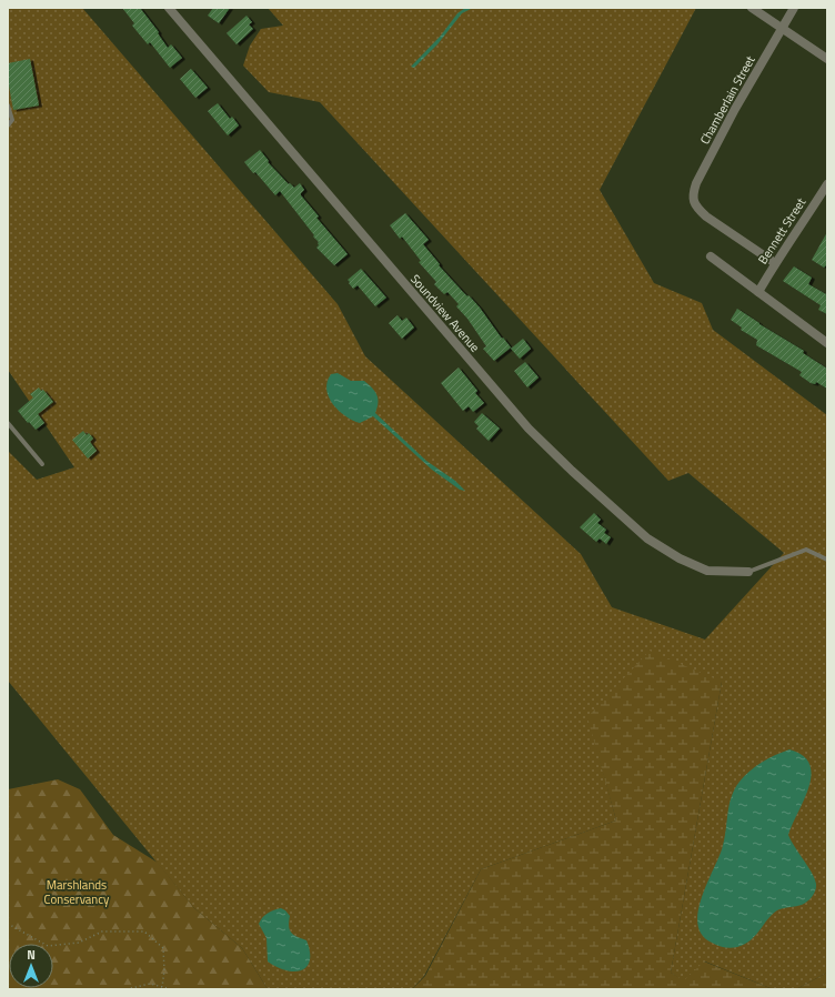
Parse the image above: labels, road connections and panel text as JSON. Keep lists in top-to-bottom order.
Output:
{
  "streets": {
    "street": ["Chamberlain Street", "Bennett Street", "Soundview Avenue"]
  },
  "crossings": [
    ["Chamberlain Street", "Bennett Street"]
  ],
  "parks": ["Marshlands Conservancy"],
  "north": "top"
}
